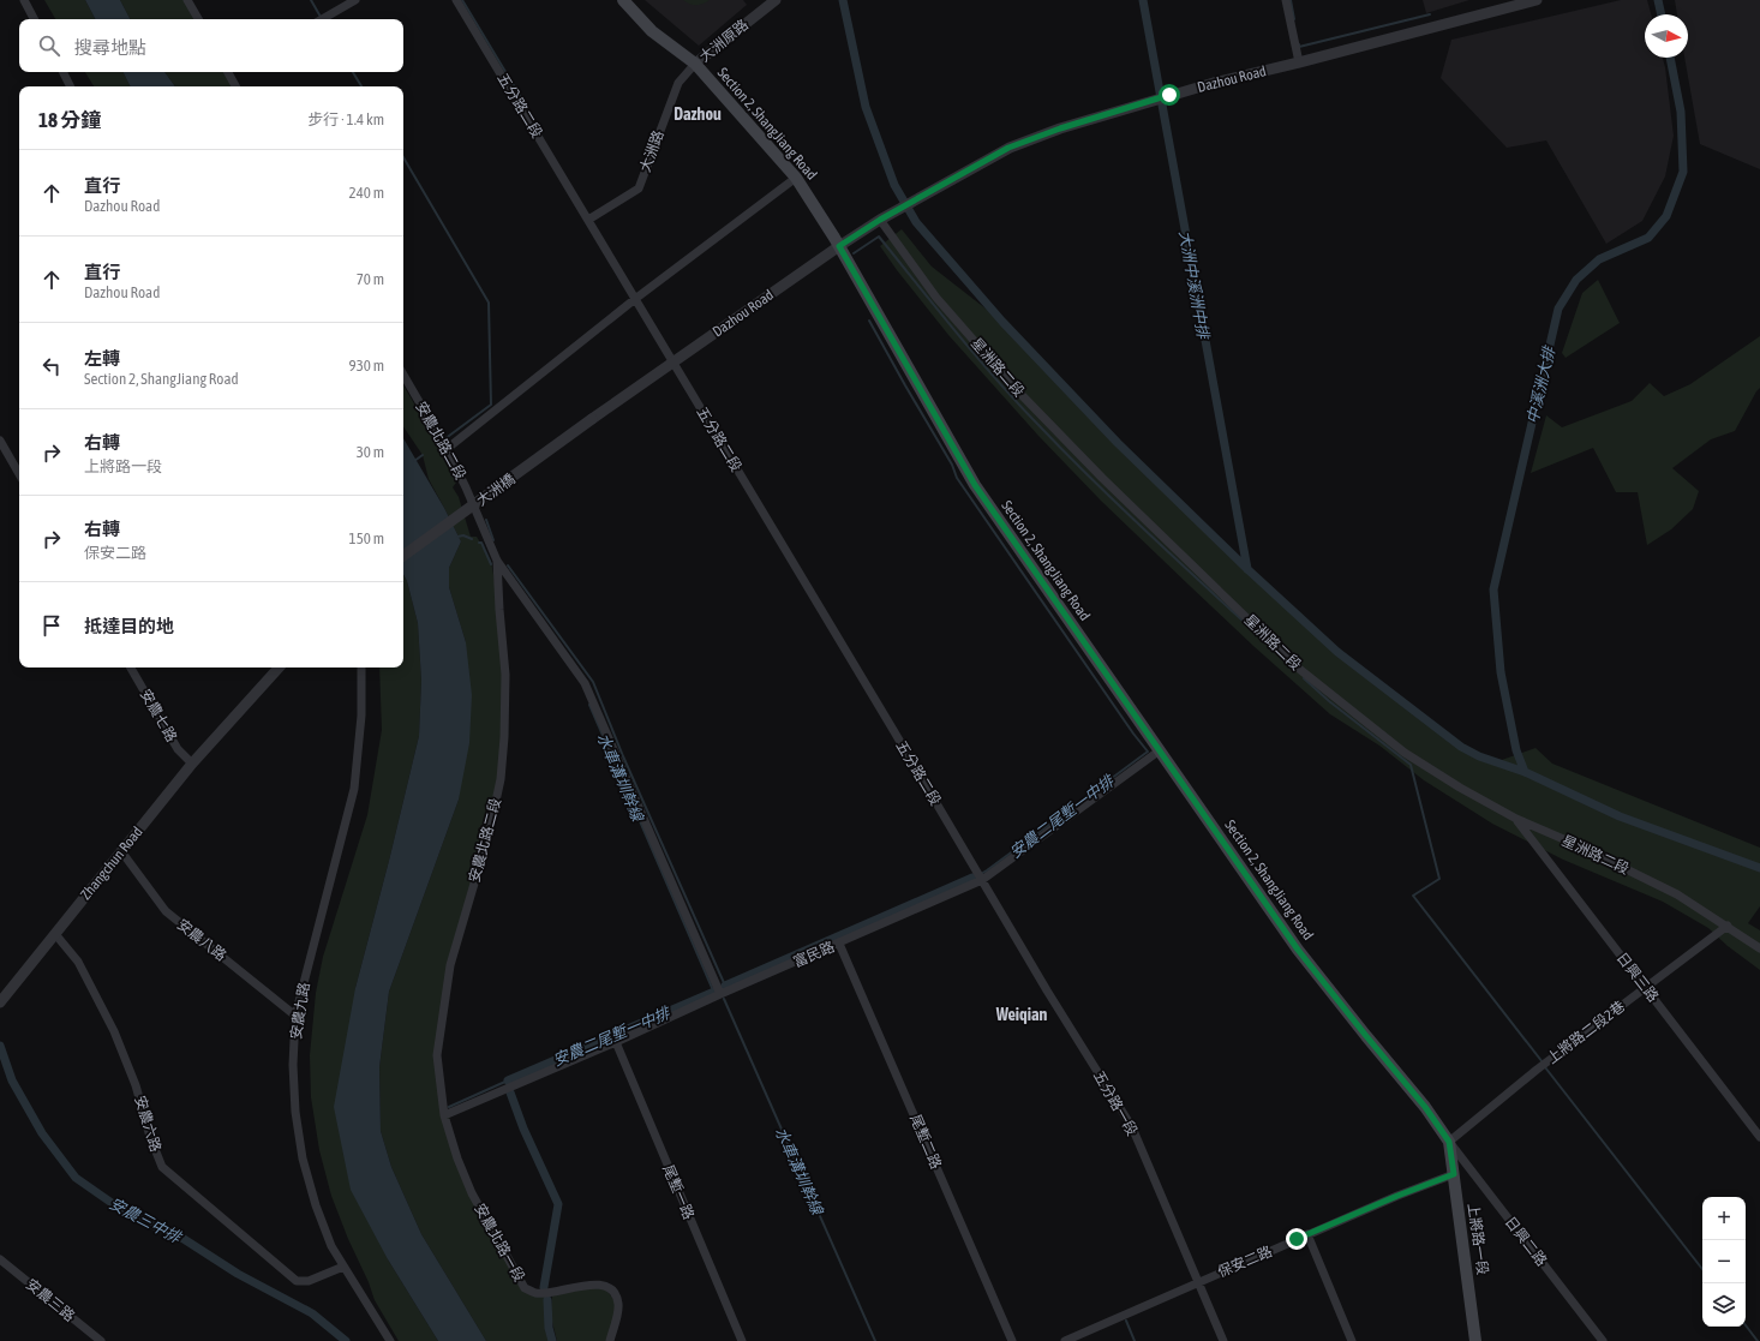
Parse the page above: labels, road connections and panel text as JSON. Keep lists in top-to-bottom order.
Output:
{
  "streets": {
    "main road": ["Section 2, ShangJiang Road", "上將路一段"],
    "street": [
      "大洲原路",
      "Dazhou Road",
      "五分路二段",
      "大洲路",
      "星洲路二段",
      "安農北路二段",
      "大洲橋",
      "安農七路",
      "Zhangchun Road",
      "安農八路",
      "富民路",
      "日興三路",
      "安農九路",
      "上將路二段2巷",
      "五分路一段",
      "安農六路",
      "尾塹二路",
      "尾塹一路",
      "日興二路",
      "安農北路一段",
      "保安二路",
      "安農三路"
    ]
  },
  "crossings": [
    ["大洲原路", "Section 2, ShangJiang Road"],
    ["大洲原路", "大洲路"],
    ["Dazhou Road", "五分路二段"],
    ["Dazhou Road", "Section 2, ShangJiang Road"],
    ["Dazhou Road", "星洲路二段"],
    ["Dazhou Road", "大洲橋"],
    ["五分路二段", "大洲路"],
    ["五分路二段", "富民路"],
    ["五分路二段", "五分路一段"],
    ["Section 2, ShangJiang Road", "大洲路"],
    ["Section 2, ShangJiang Road", "富民路"],
    ["Section 2, ShangJiang Road", "上將路二段2巷"],
    ["Section 2, ShangJiang Road", "上將路一段"],
    ["Section 2, ShangJiang Road", "日興二路"],
    ["星洲路二段", "日興三路"],
    ["星洲路二段", "上將路二段2巷"],
    ["安農北路二段", "富民路"],
    ["安農北路二段", "安農北路一段"],
    ["安農七路", "Zhangchun Road"],
    ["Zhangchun Road", "安農八路"],
    ["Zhangchun Road", "安農六路"],
    ["安農八路", "安農九路"],
    ["富民路", "五分路一段"],
    ["富民路", "尾塹二路"],
    ["富民路", "尾塹一路"],
    ["富民路", "安農北路一段"],
    ["日興三路", "上將路二段2巷"],
    ["安農九路", "安農六路"],
    ["上將路二段2巷", "上將路一段"],
    ["上將路二段2巷", "日興二路"],
    ["五分路一段", "保安二路"],
    ["上將路一段", "日興二路"],
    ["上將路一段", "保安二路"]
  ],
  "districts": ["Dazhou", "Weiqian"],
  "water": [
    "大洲中溪洲中排",
    "中溪洲大排",
    "水車溝圳幹線",
    "安農二尾塹一中排",
    "安農三中排"
  ],
  "north": "right",
  "page": {
    "search": "搜尋地點",
    "heading": ["18 分鐘", "步行 · 1.4 km"],
    "list": [
      ["直行", "Dazhou Road", "240 m"],
      ["直行", "Dazhou Road", "70 m"],
      ["左轉", "Section 2, ShangJiang Road", "930 m"],
      ["右轉", "上將路一段", "30 m"],
      ["右轉", "保安二路", "150 m"],
      "抵達目的地"
    ],
    "map_buttons": ["+", "−"]
  }
}
